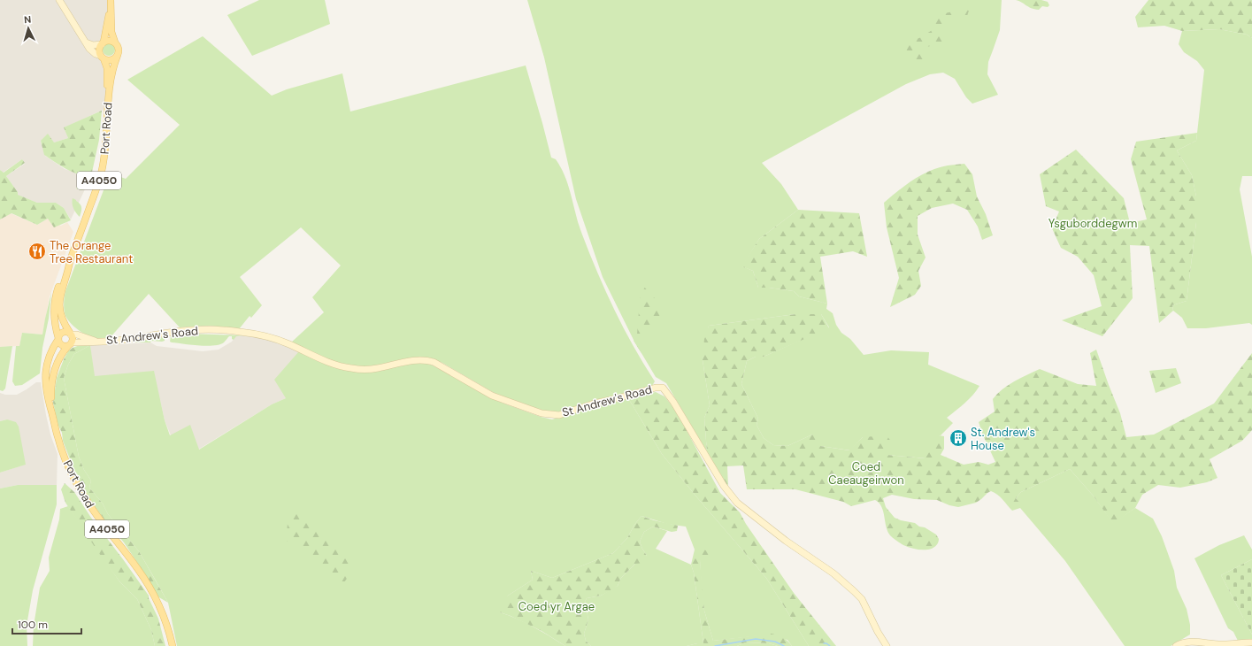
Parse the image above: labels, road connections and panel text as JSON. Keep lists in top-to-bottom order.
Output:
{
  "streets": {
    "main road": ["Port Road", "A4050"],
    "street": ["St Andrew's Road"]
  },
  "crossings": [
    ["Port Road", "St Andrew's Road"]
  ],
  "parks": ["Ysguborddegwm", "Coed Caeaugeirwon", "Coed yr Argae"],
  "places": {
    "restaurant": ["The Orange Tree Restaurant"],
    "building": ["St. Andrew's House"]
  },
  "scale_bar": "100 m",
  "north": "top"
}
